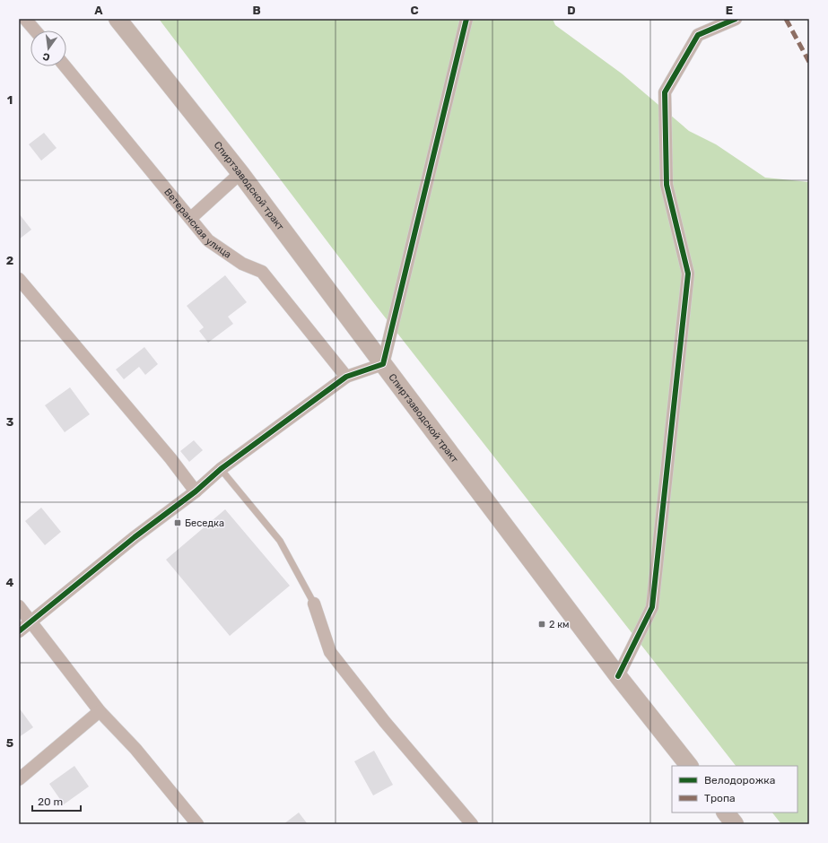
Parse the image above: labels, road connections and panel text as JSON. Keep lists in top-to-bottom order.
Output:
{
  "streets": {
    "main road": ["Спиртзаводской тракт"],
    "street": ["Ветеранская улица"]
  },
  "places": {
    "transit": ["Беседка", "2 км"]
  },
  "legend": ["Велодорожка", "Тропа"],
  "scale_bar": "20 m",
  "north": "bottom",
  "grid": {
    "columns": [
      "A",
      "B",
      "C",
      "D",
      "E"
    ],
    "rows": [
      "1",
      "2",
      "3",
      "4",
      "5"
    ]
  }
}
